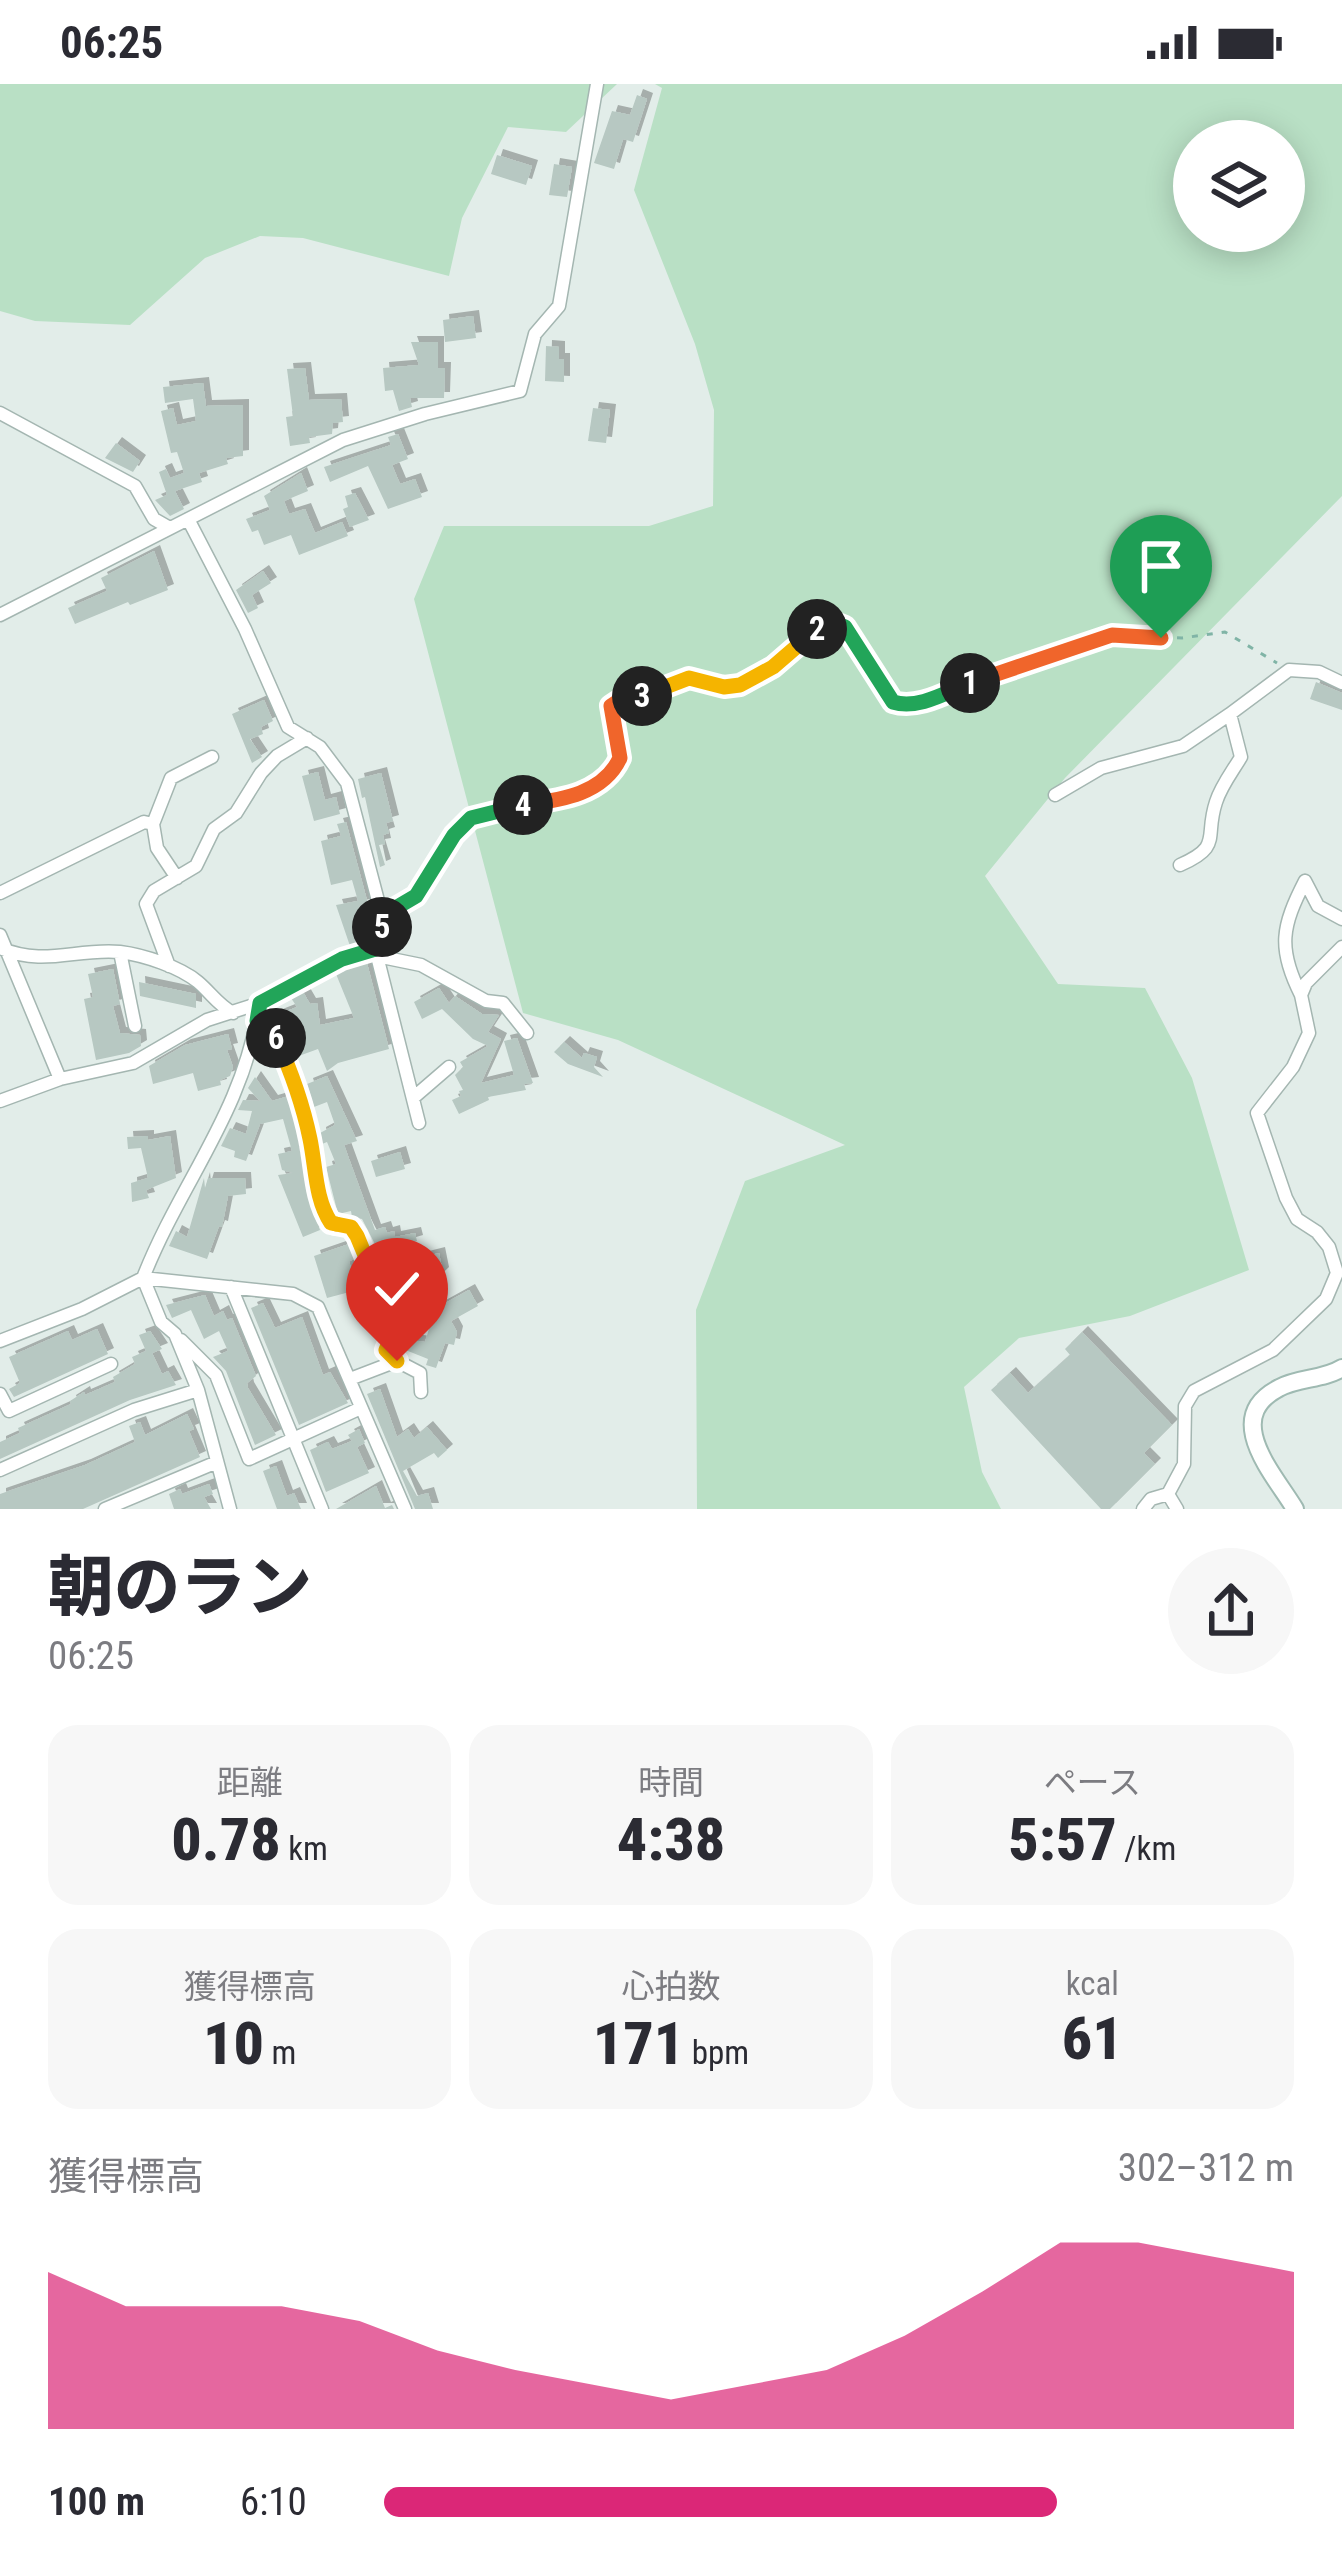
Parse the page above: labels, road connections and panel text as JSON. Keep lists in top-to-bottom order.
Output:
{
  "page": {
    "status": "06:25",
    "pins": [
      "2",
      "1",
      "3",
      "4",
      "5",
      "6"
    ],
    "heading": ["朝のラン", "06:25"],
    "stats": [
      ["距離", "0.78 km"],
      ["時間", "4:38"],
      ["ペース", "5:57 /km"],
      ["獲得標高", "10 m"],
      ["心拍数", "171 bpm"],
      ["kcal", "61"]
    ],
    "chart": ["獲得標高", "302–312 m"],
    "list": [
      {
        "name": "100 m",
        "note": "6:10"
      }
    ]
  }
}
